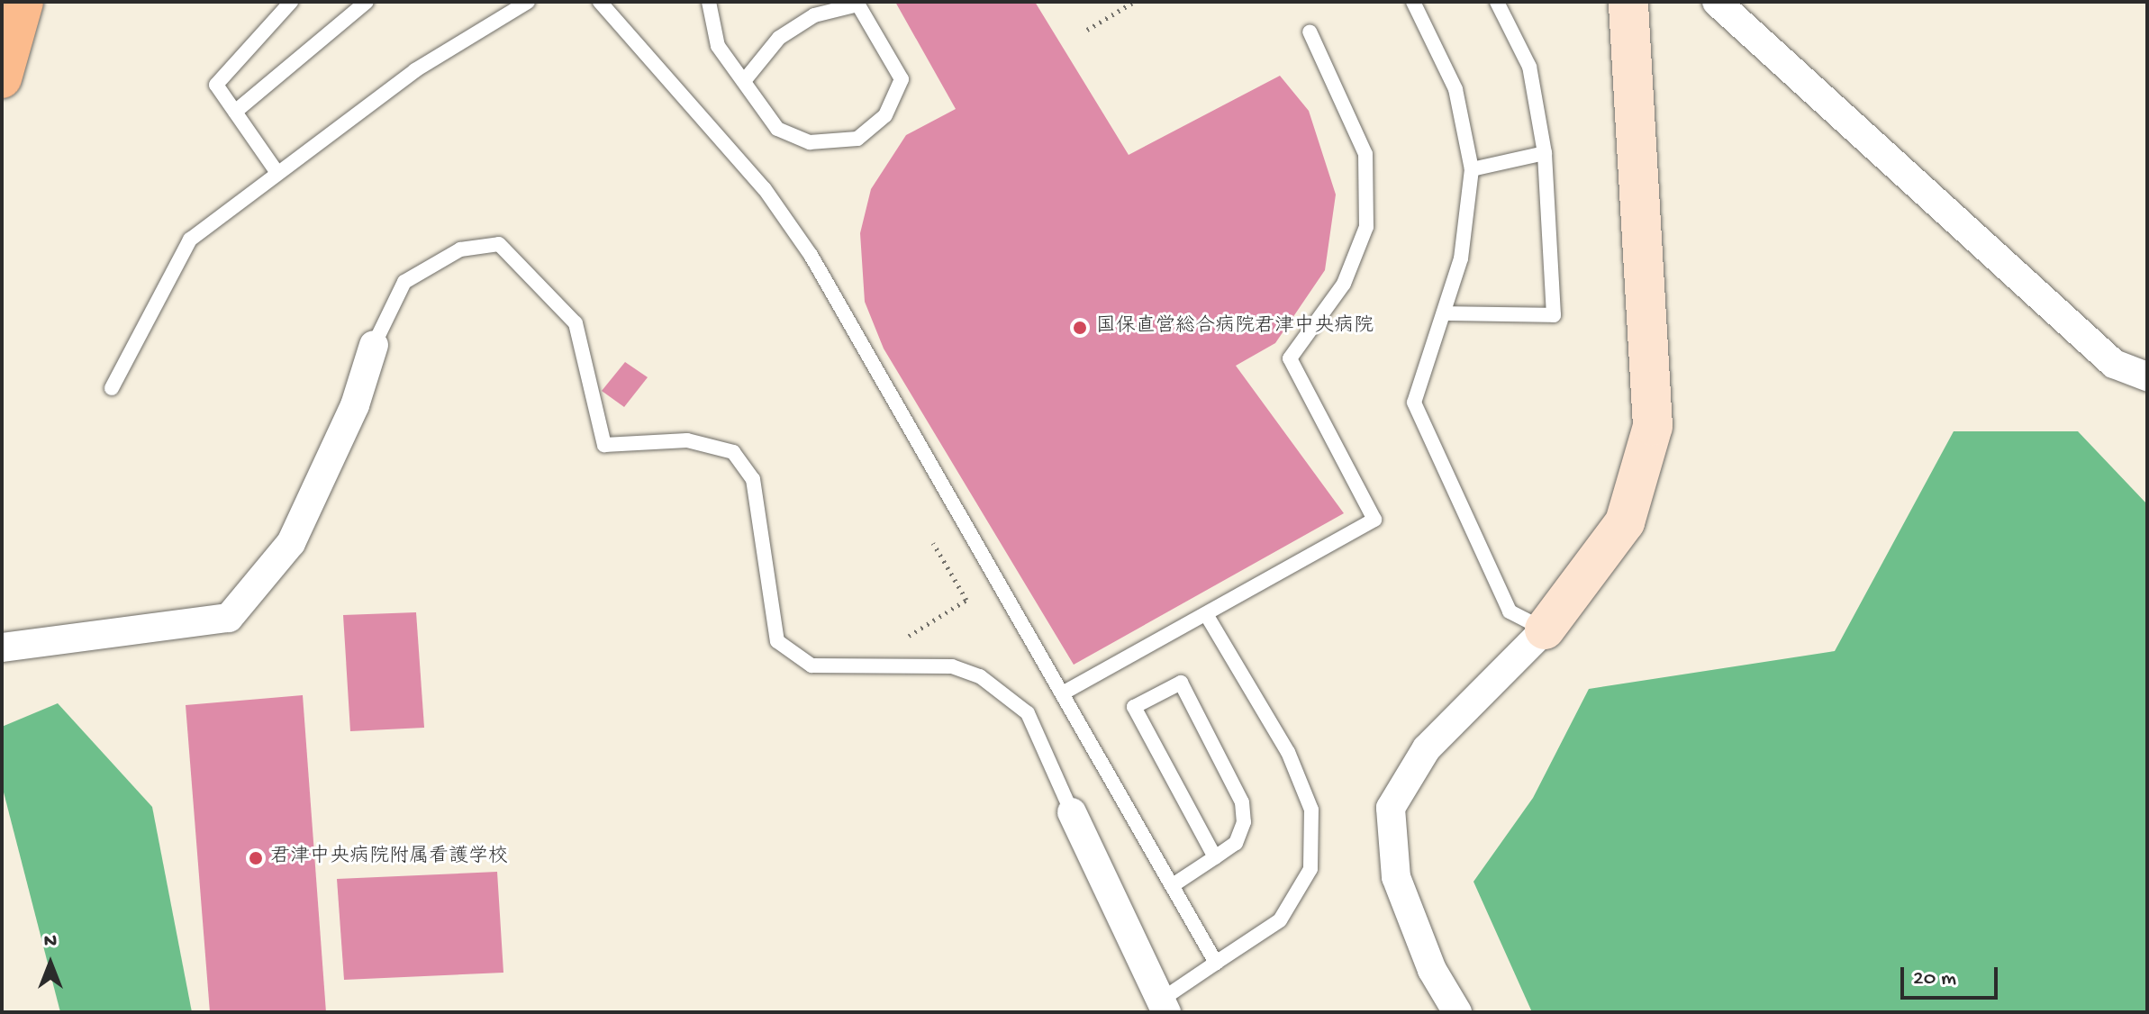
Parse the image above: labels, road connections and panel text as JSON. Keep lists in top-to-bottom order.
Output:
{
  "places": ["国保直営総合病院君津中央病院", "君津中央病院附属看護学校"],
  "scale_bar": "20 m",
  "north": "top"
}
